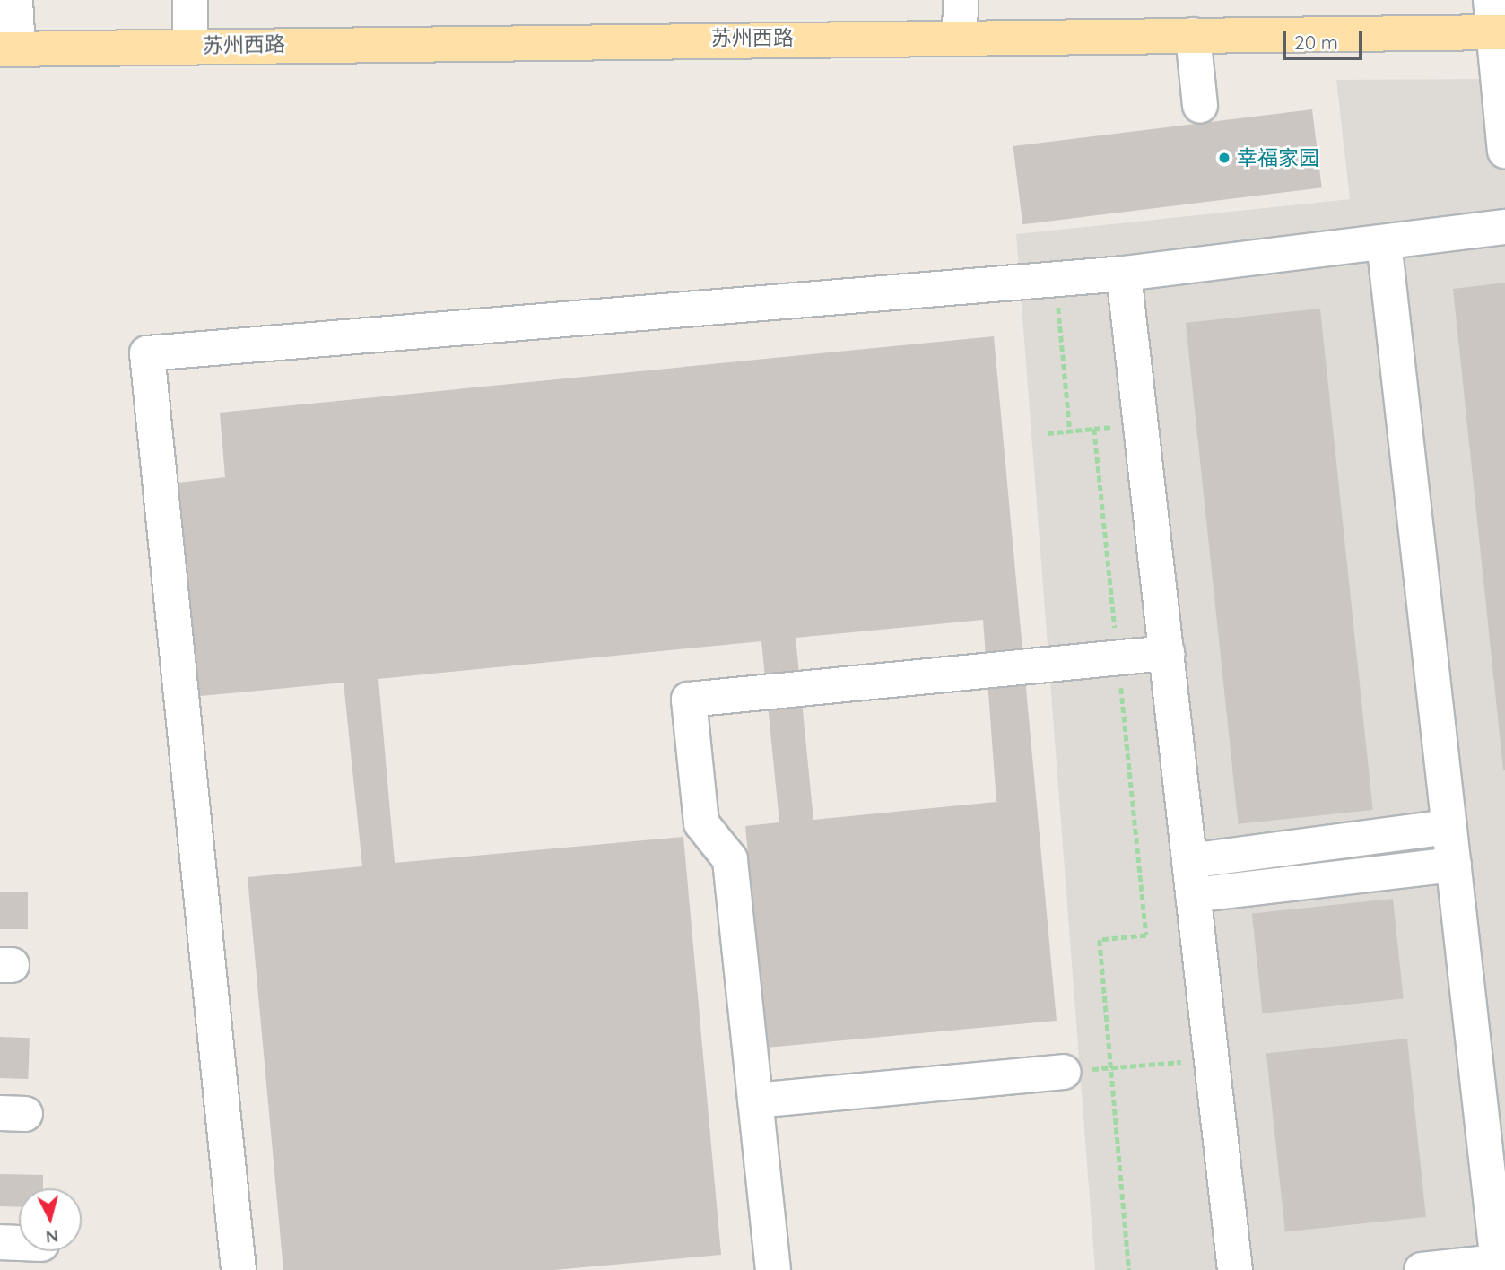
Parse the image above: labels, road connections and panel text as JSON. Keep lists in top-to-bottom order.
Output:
{
  "streets": {
    "main road": ["苏州西路"]
  },
  "places": ["幸福家园"],
  "scale_bar": "20 m",
  "north": "bottom"
}
